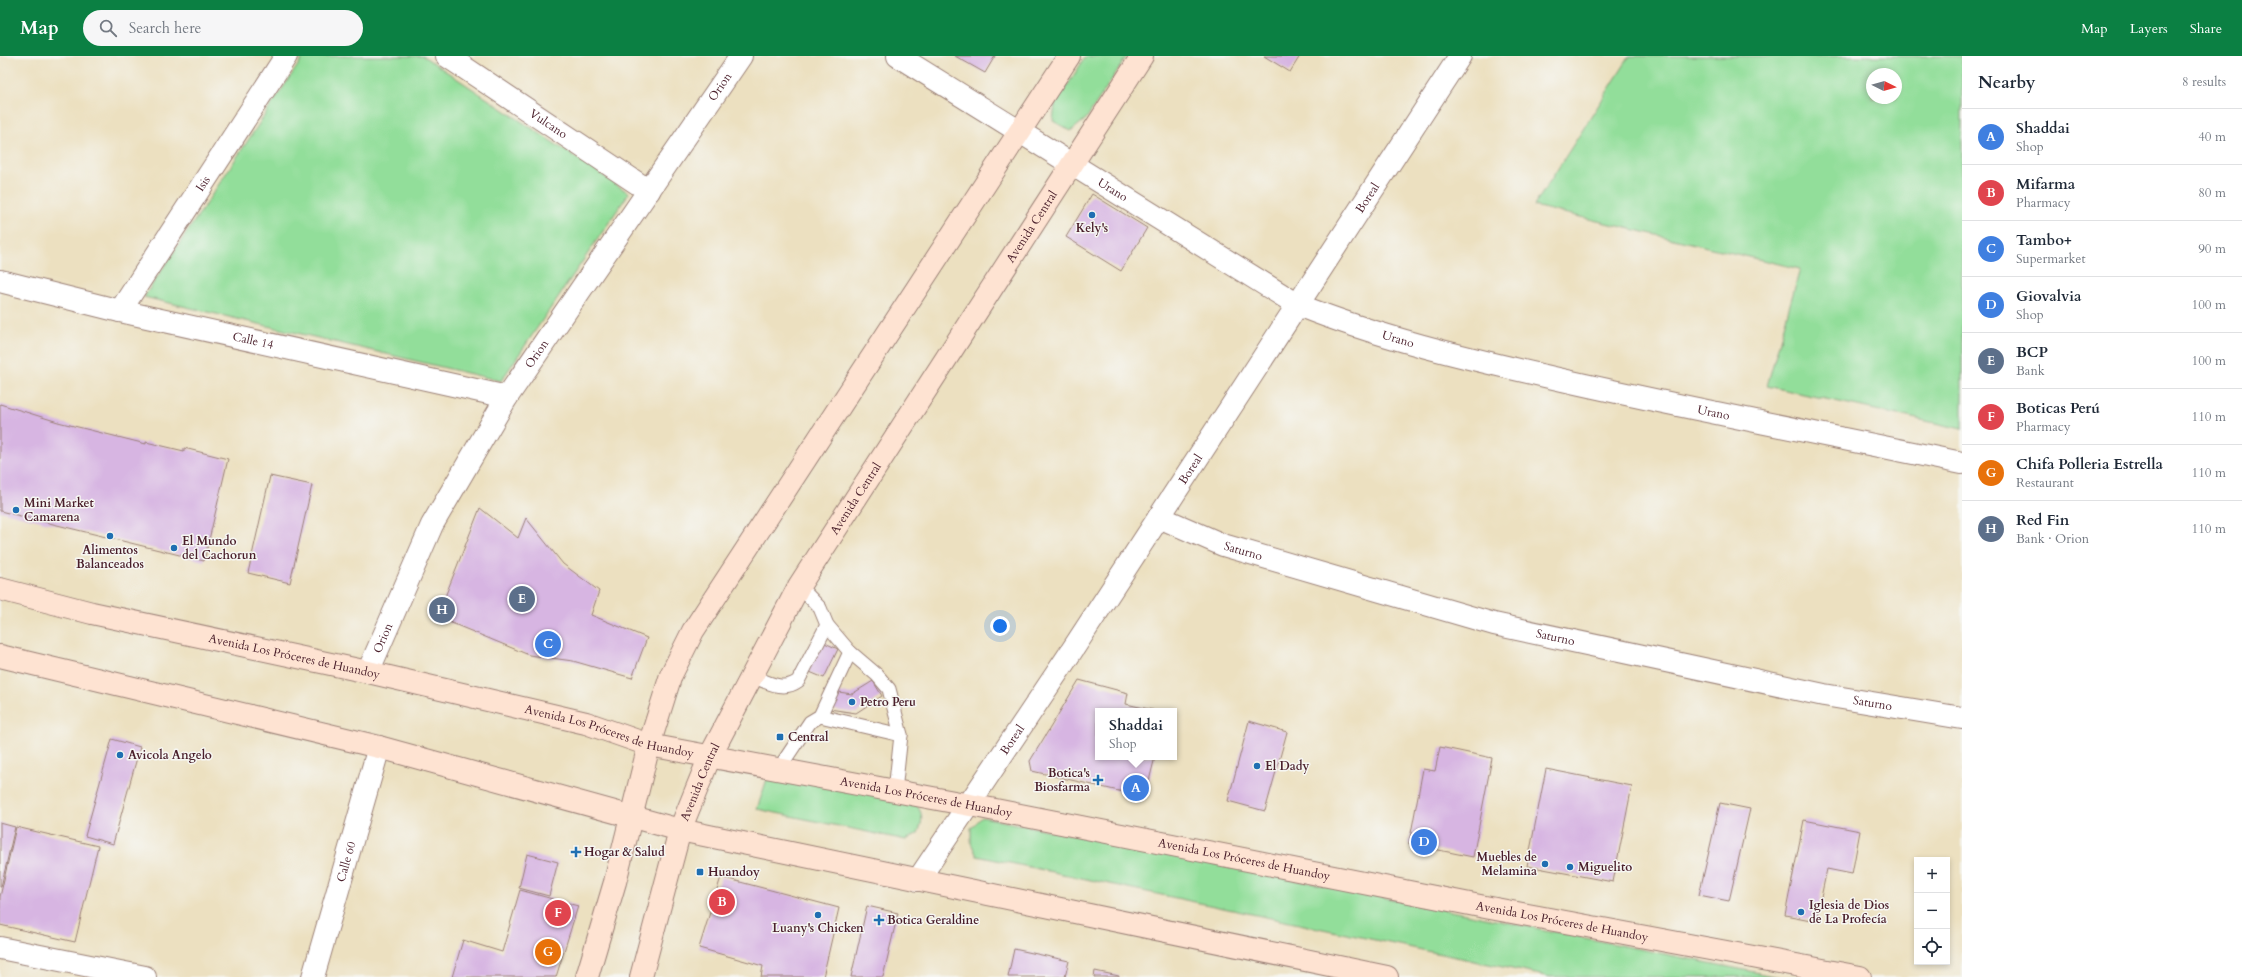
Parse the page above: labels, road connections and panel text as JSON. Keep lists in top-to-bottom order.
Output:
{
  "streets": {
    "main road": ["Avenida Central", "Avenida Los Próceres de Huandoy"],
    "street": [
      "Orion",
      "Vulcano",
      "Isis",
      "Urano",
      "Boreal",
      "Calle 14",
      "Saturno",
      "Calle 60"
    ]
  },
  "crossings": [
    ["Orion", "Vulcano"],
    ["Orion", "Calle 14"],
    ["Orion", "Avenida Los Próceres de Huandoy"],
    ["Isis", "Calle 14"],
    ["Urano", "Boreal"],
    ["Urano", "Avenida Central"],
    ["Boreal", "Saturno"],
    ["Boreal", "Avenida Los Próceres de Huandoy"],
    ["Avenida Central", "Avenida Los Próceres de Huandoy"]
  ],
  "places": {
    "other": [
      "Kely's",
      "Mini Market Camarena",
      "Alimentos Balanceados",
      "El Mundo del Cachorun",
      "Petro Peru",
      "Avicola Angelo",
      "El Dady",
      "Muebles de Melamina",
      "Miguelito",
      "Iglesia de Dios de La Profecía",
      "Luany's Chicken"
    ],
    "transit": ["Central", "Huandoy"],
    "health": ["Botica's Biosfarma", "Hogar & Salud", "Botica Geraldine"]
  },
  "north": "right",
  "page": {
    "header": "Map",
    "search": "Search here",
    "nav": ["Map", "Layers", "Share"],
    "heading": ["Nearby", "8 results"],
    "list": [
      {
        "mark": "A",
        "name": "Shaddai",
        "note": "Shop",
        "value": "40 m"
      },
      {
        "mark": "B",
        "name": "Mifarma",
        "note": "Pharmacy",
        "value": "80 m"
      },
      {
        "mark": "C",
        "name": "Tambo+",
        "note": "Supermarket",
        "value": "90 m"
      },
      {
        "mark": "D",
        "name": "Giovalvia",
        "note": "Shop",
        "value": "100 m"
      },
      {
        "mark": "E",
        "name": "BCP",
        "note": "Bank",
        "value": "100 m"
      },
      {
        "mark": "F",
        "name": "Boticas Perú",
        "note": "Pharmacy",
        "value": "110 m"
      },
      {
        "mark": "G",
        "name": "Chifa Polleria Estrella",
        "note": "Restaurant",
        "value": "110 m"
      },
      {
        "mark": "H",
        "name": "Red Fin",
        "note": "Bank · Orion",
        "value": "110 m"
      }
    ],
    "pins": [
      "E",
      "H",
      "C",
      "A",
      "D",
      "B",
      "F",
      "G"
    ],
    "popup": ["Shaddai", "Shop"],
    "map_buttons": ["+", "−"]
  }
}
